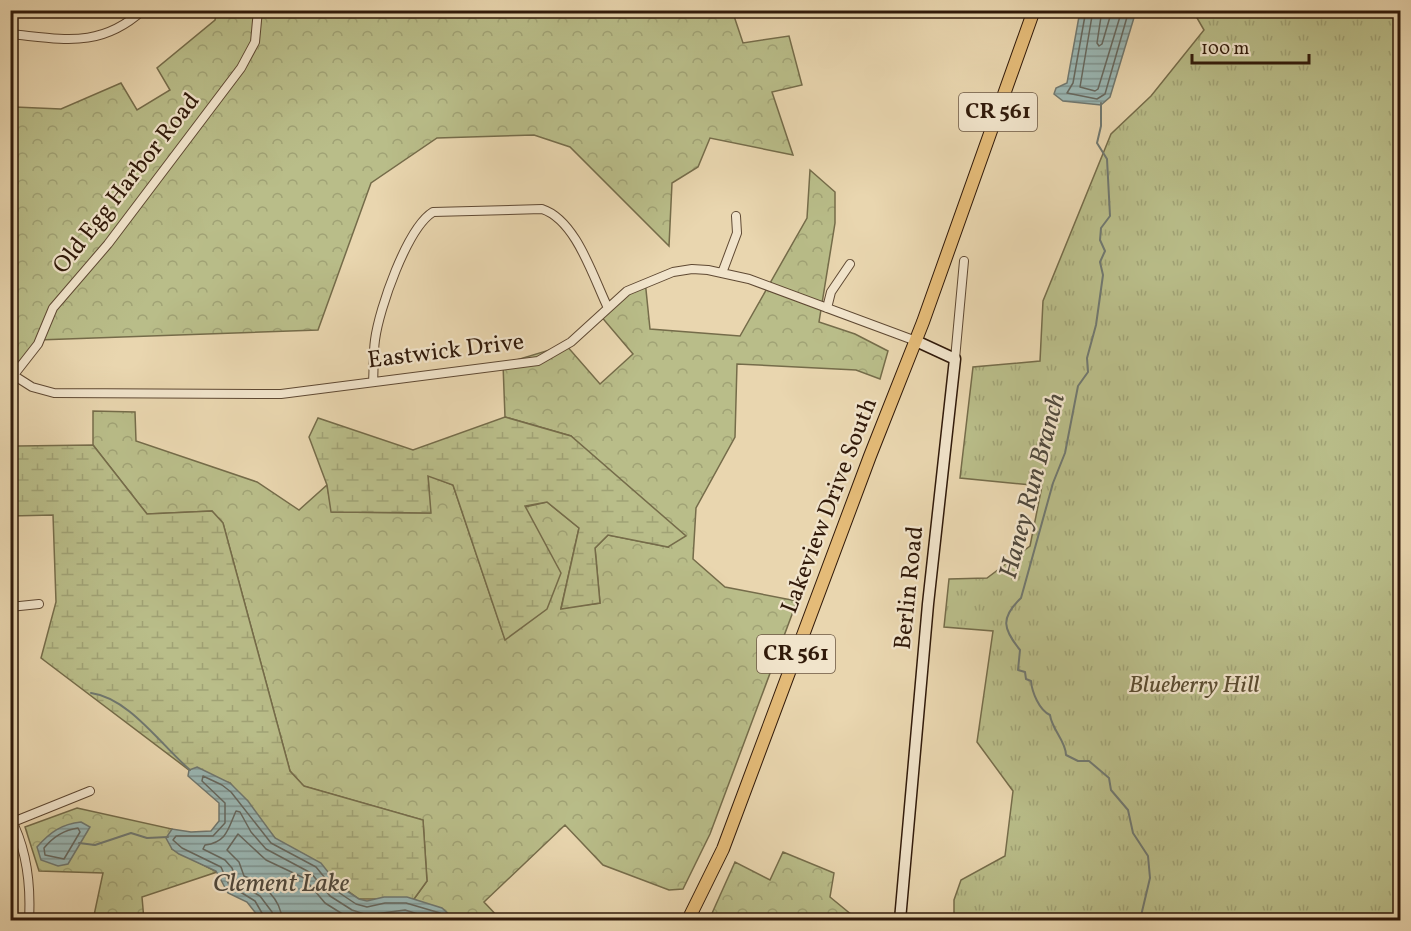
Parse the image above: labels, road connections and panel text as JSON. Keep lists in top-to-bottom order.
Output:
{
  "streets": {
    "main road": ["CR 561", "Lakeview Drive South"],
    "street": ["Old Egg Harbor Road", "Eastwick Drive", "Berlin Road"]
  },
  "crossings": [
    ["CR 561", "Eastwick Drive"],
    ["CR 561", "Lakeview Drive South"],
    ["Old Egg Harbor Road", "Eastwick Drive"],
    ["Eastwick Drive", "Lakeview Drive South"],
    ["Eastwick Drive", "Berlin Road"]
  ],
  "water": ["Haney Run Branch", "Clement Lake"],
  "parks": ["Blueberry Hill"],
  "scale_bar": "100 m"
}
